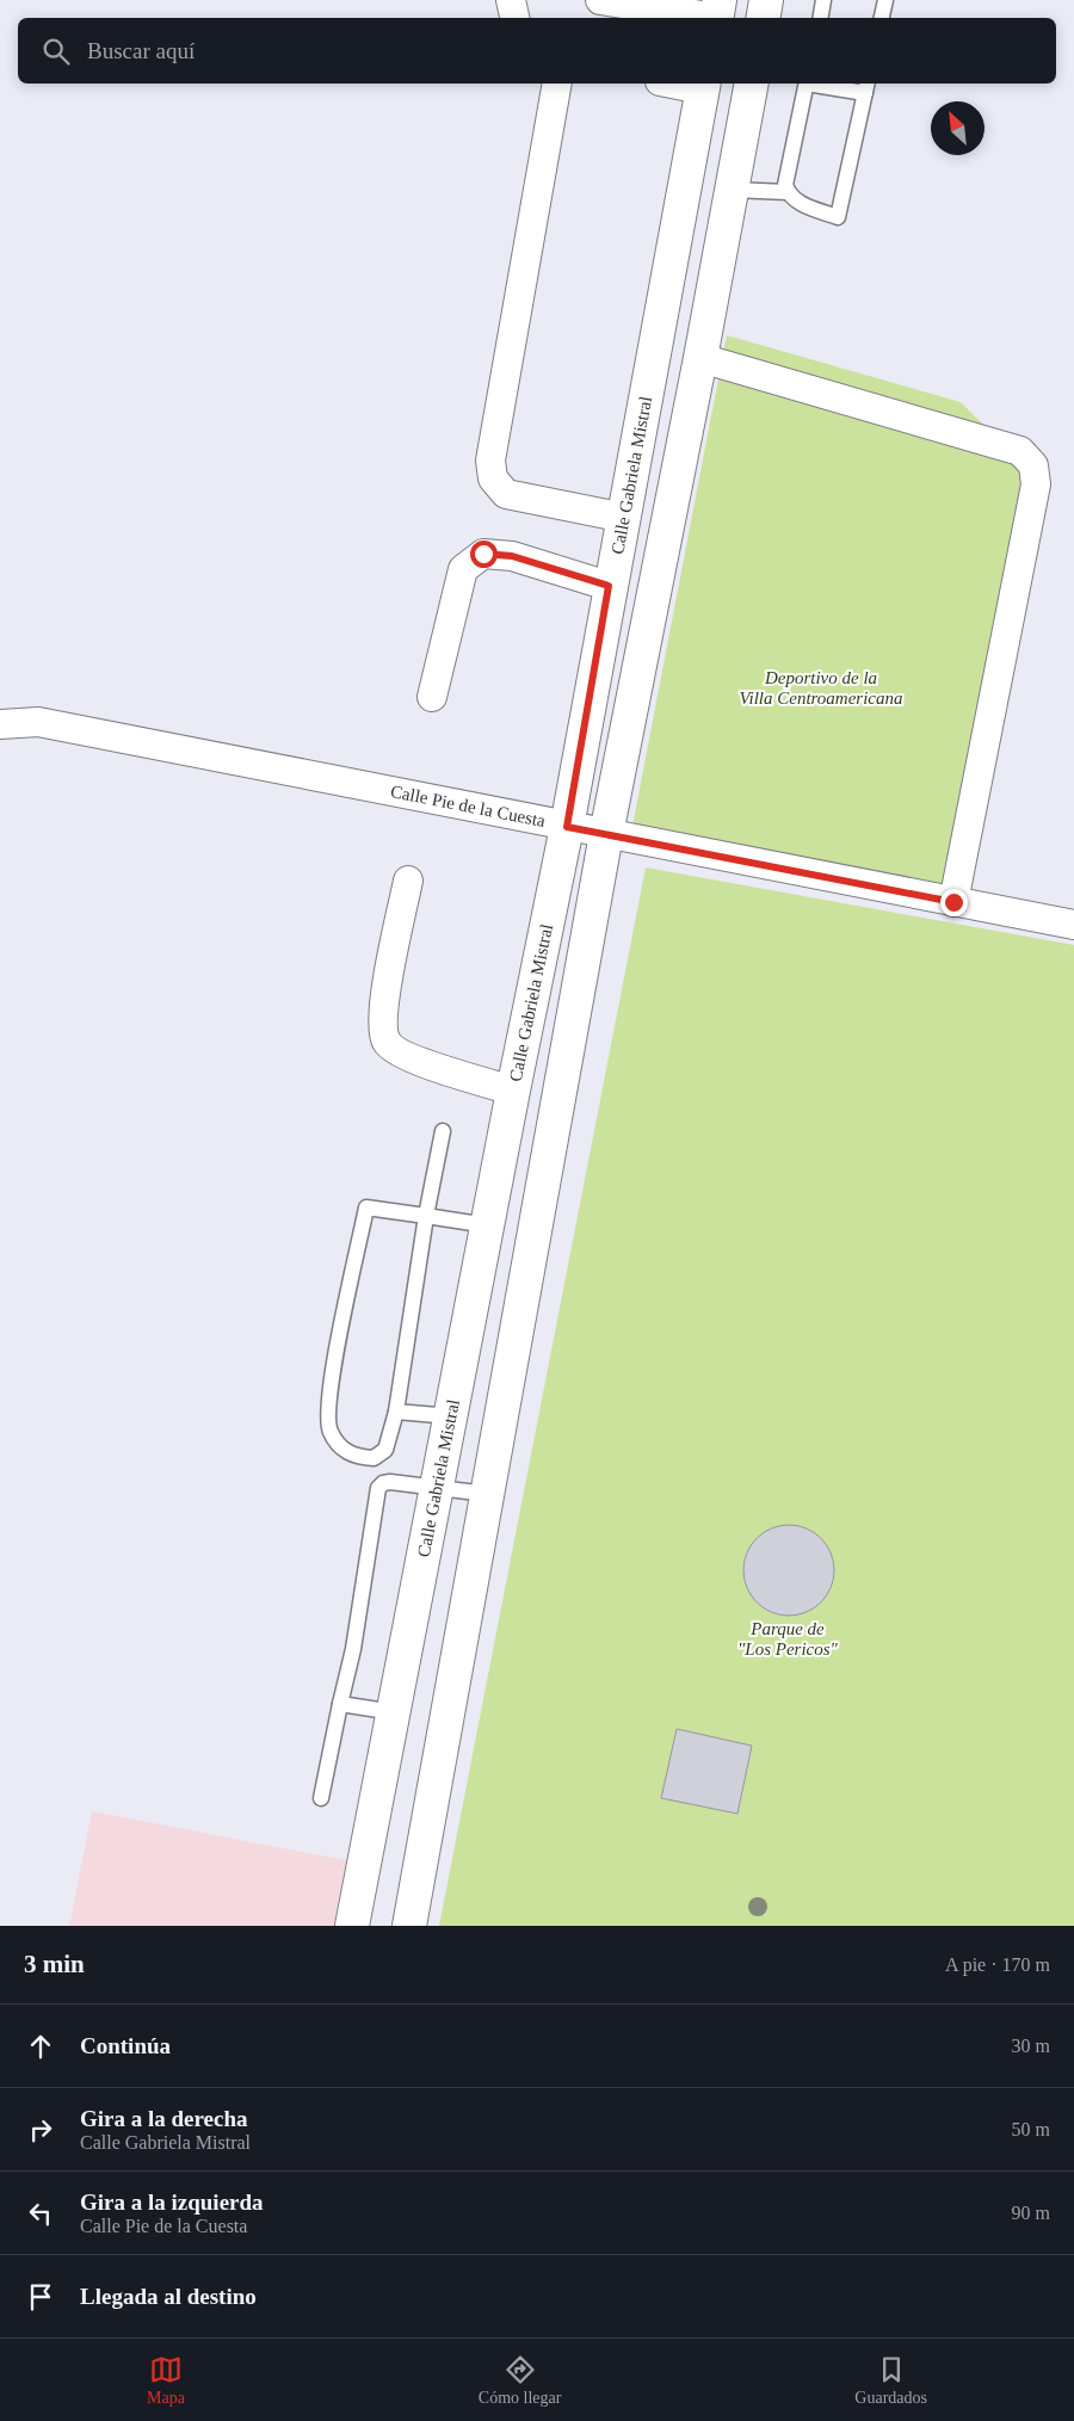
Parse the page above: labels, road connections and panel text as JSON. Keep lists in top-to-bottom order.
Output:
{
  "streets": {
    "street": ["Calle Gabriela Mistral", "Calle Pie de la Cuesta"]
  },
  "crossings": [
    ["Calle Gabriela Mistral", "Calle Pie de la Cuesta"]
  ],
  "parks": ["Deportivo de la Villa Centroamericana", "Parque de \"Los Pericos\""],
  "north": "top left",
  "page": {
    "search": "Buscar aquí",
    "heading": ["3 min", "A pie · 170 m"],
    "list": [
      ["Continúa", "30 m"],
      ["Gira a la derecha", "Calle Gabriela Mistral", "50 m"],
      ["Gira a la izquierda", "Calle Pie de la Cuesta", "90 m"],
      "Llegada al destino"
    ],
    "nav": ["Mapa", "Cómo llegar", "Guardados"]
  }
}
